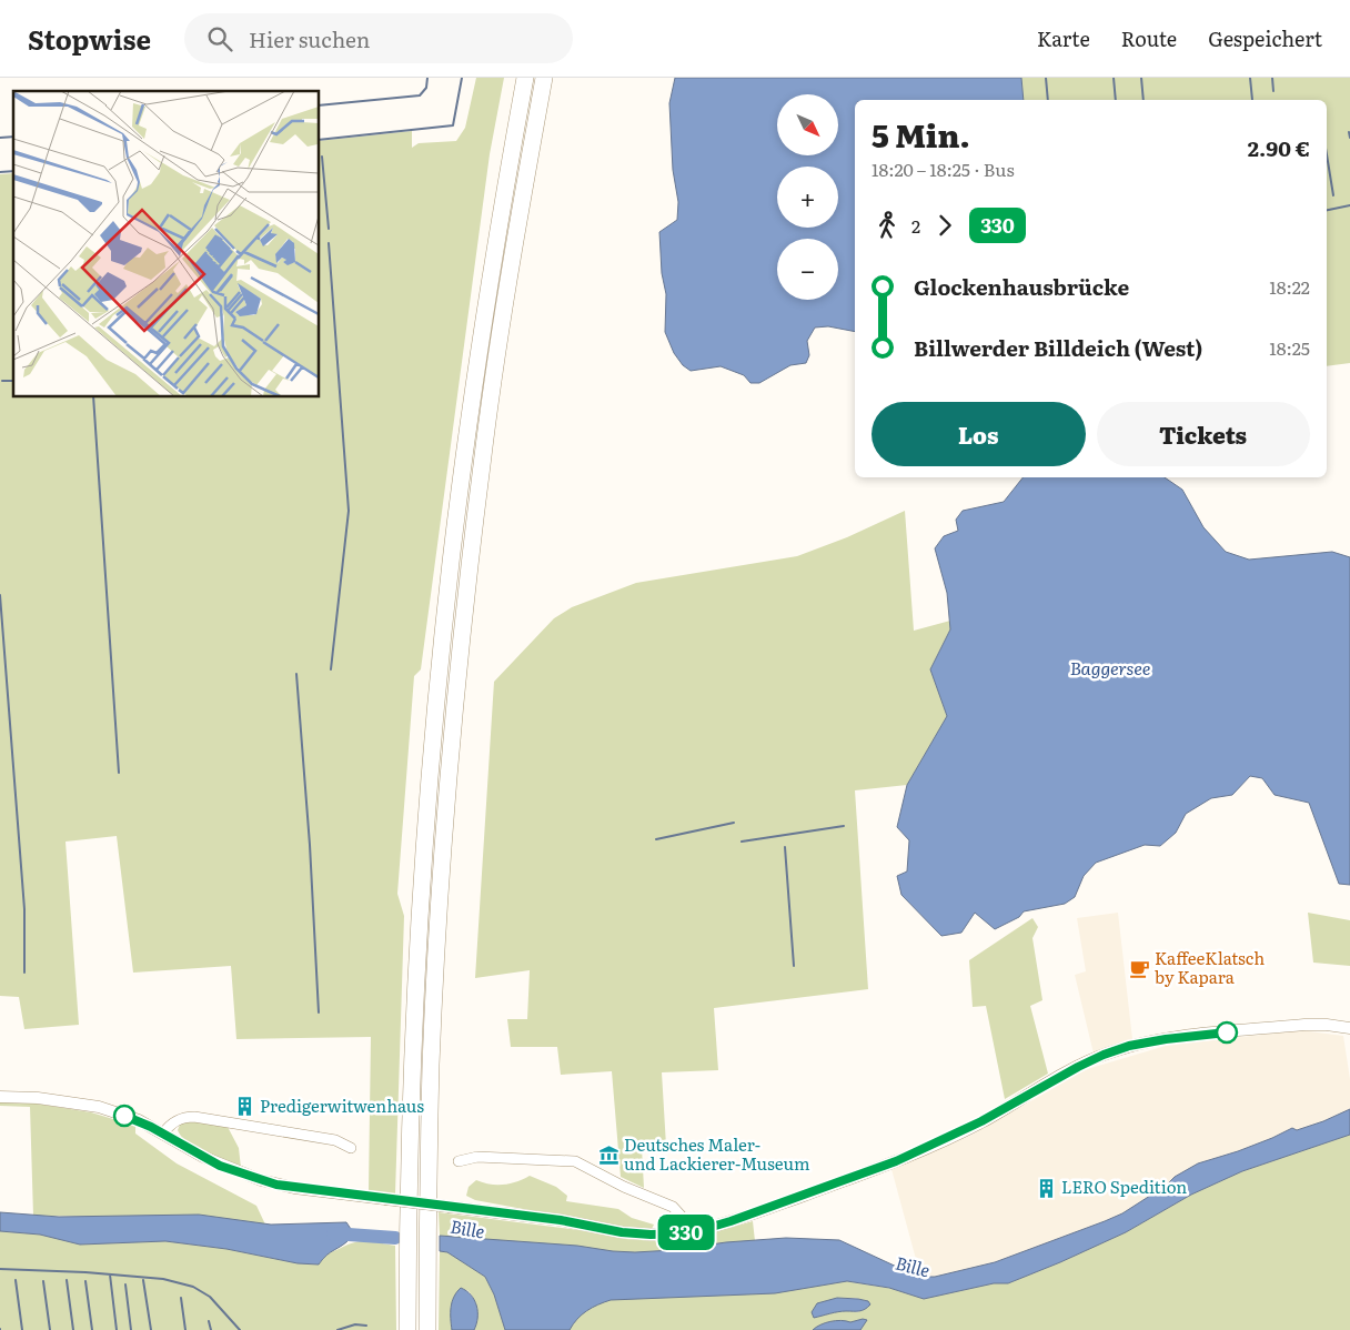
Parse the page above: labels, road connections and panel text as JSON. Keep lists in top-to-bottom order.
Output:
{
  "water": ["Baggersee", "Bille"],
  "places": {
    "cafe": ["KaffeeKlatsch by Kapara"],
    "building": ["Predigerwitwenhaus", "LERO Spedition"],
    "museum": ["Deutsches Maler- und Lackierer-Museum"]
  },
  "lines": ["bus line 330"],
  "north": "bottom right",
  "page": {
    "header": "Stopwise",
    "search": "Hier suchen",
    "nav": ["Karte", "Route", "Gespeichert"],
    "on_map": "330",
    "map_buttons": ["+", "−"],
    "heading": ["5 Min.", "18:20 – 18:25 · Bus", "2.90 €"],
    "legs": ["2", "330"],
    "list": [
      {
        "name": "Glockenhausbrücke",
        "value": "18:22"
      },
      {
        "name": "Billwerder Billdeich (West)",
        "value": "18:25"
      }
    ],
    "buttons": ["Los", "Tickets"]
  }
}
